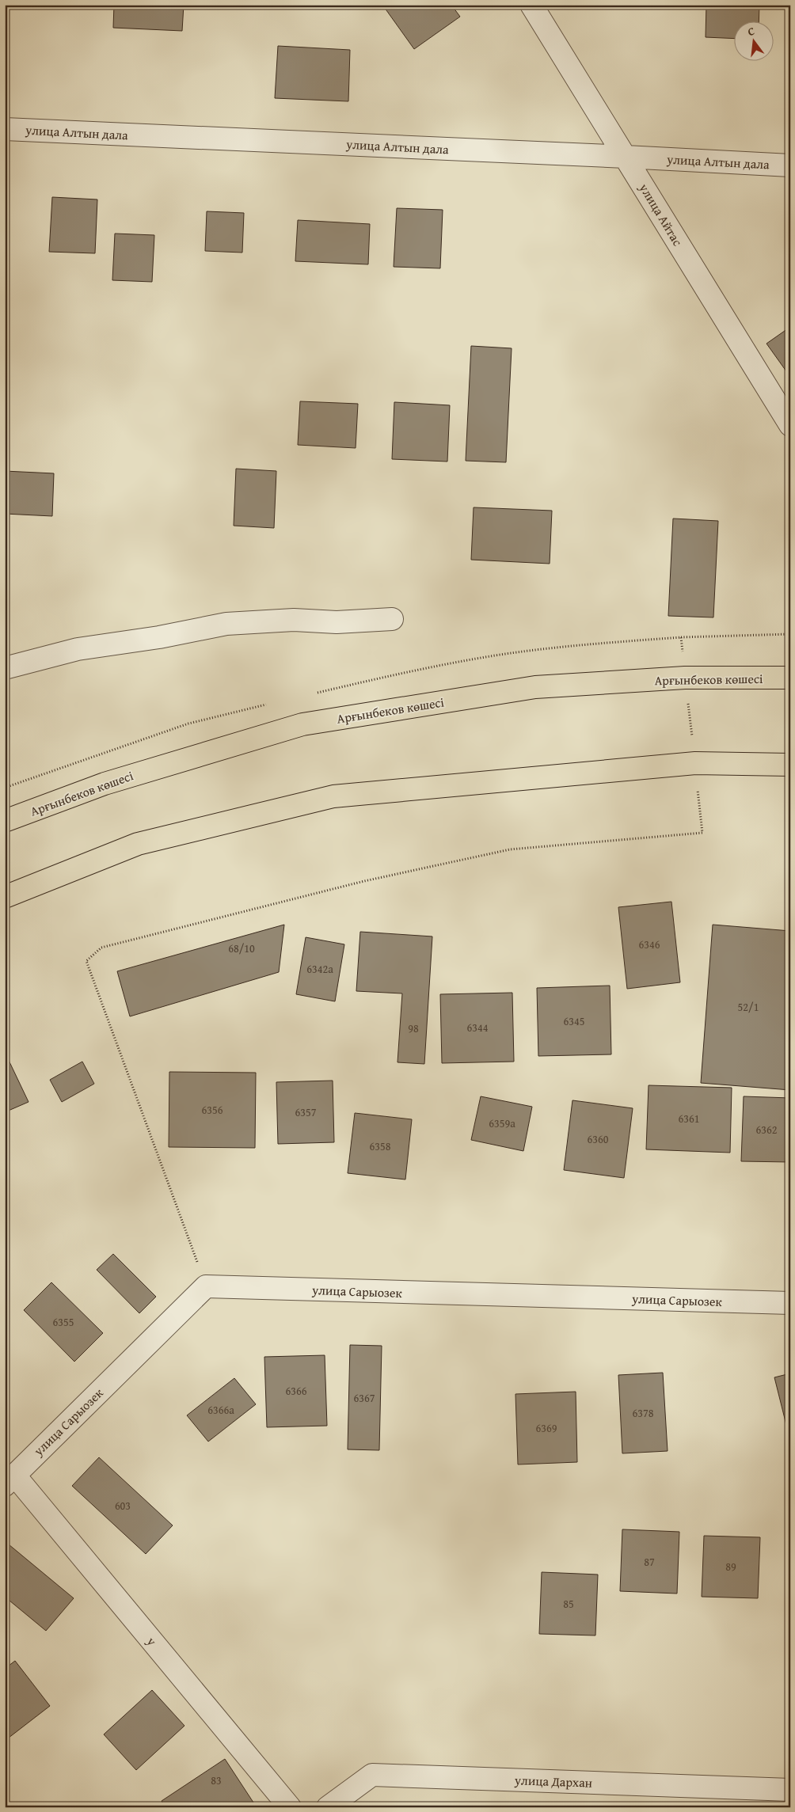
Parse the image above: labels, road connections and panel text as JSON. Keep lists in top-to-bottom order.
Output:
{
  "streets": {
    "main road": ["Арғынбеков көшесі"],
    "street": [
      "улица Алтын дала",
      "улица Айтас",
      "улица Сарыозек",
      "у",
      "улица Дархан"
    ]
  },
  "crossings": [
    ["улица Алтын дала", "улица Айтас"],
    ["улица Сарыозек", "у"]
  ],
  "house_numbers": [
    "6346",
    "68/10",
    "6342а",
    "52/1",
    "6345",
    "6344",
    "98",
    "6356",
    "6357",
    "6361",
    "6359а",
    "6362",
    "6360",
    "6358",
    "6355",
    "6366",
    "6367",
    "6366а",
    "6378",
    "6369",
    "603",
    "87",
    "89",
    "85",
    "83"
  ],
  "north": "top"
}
